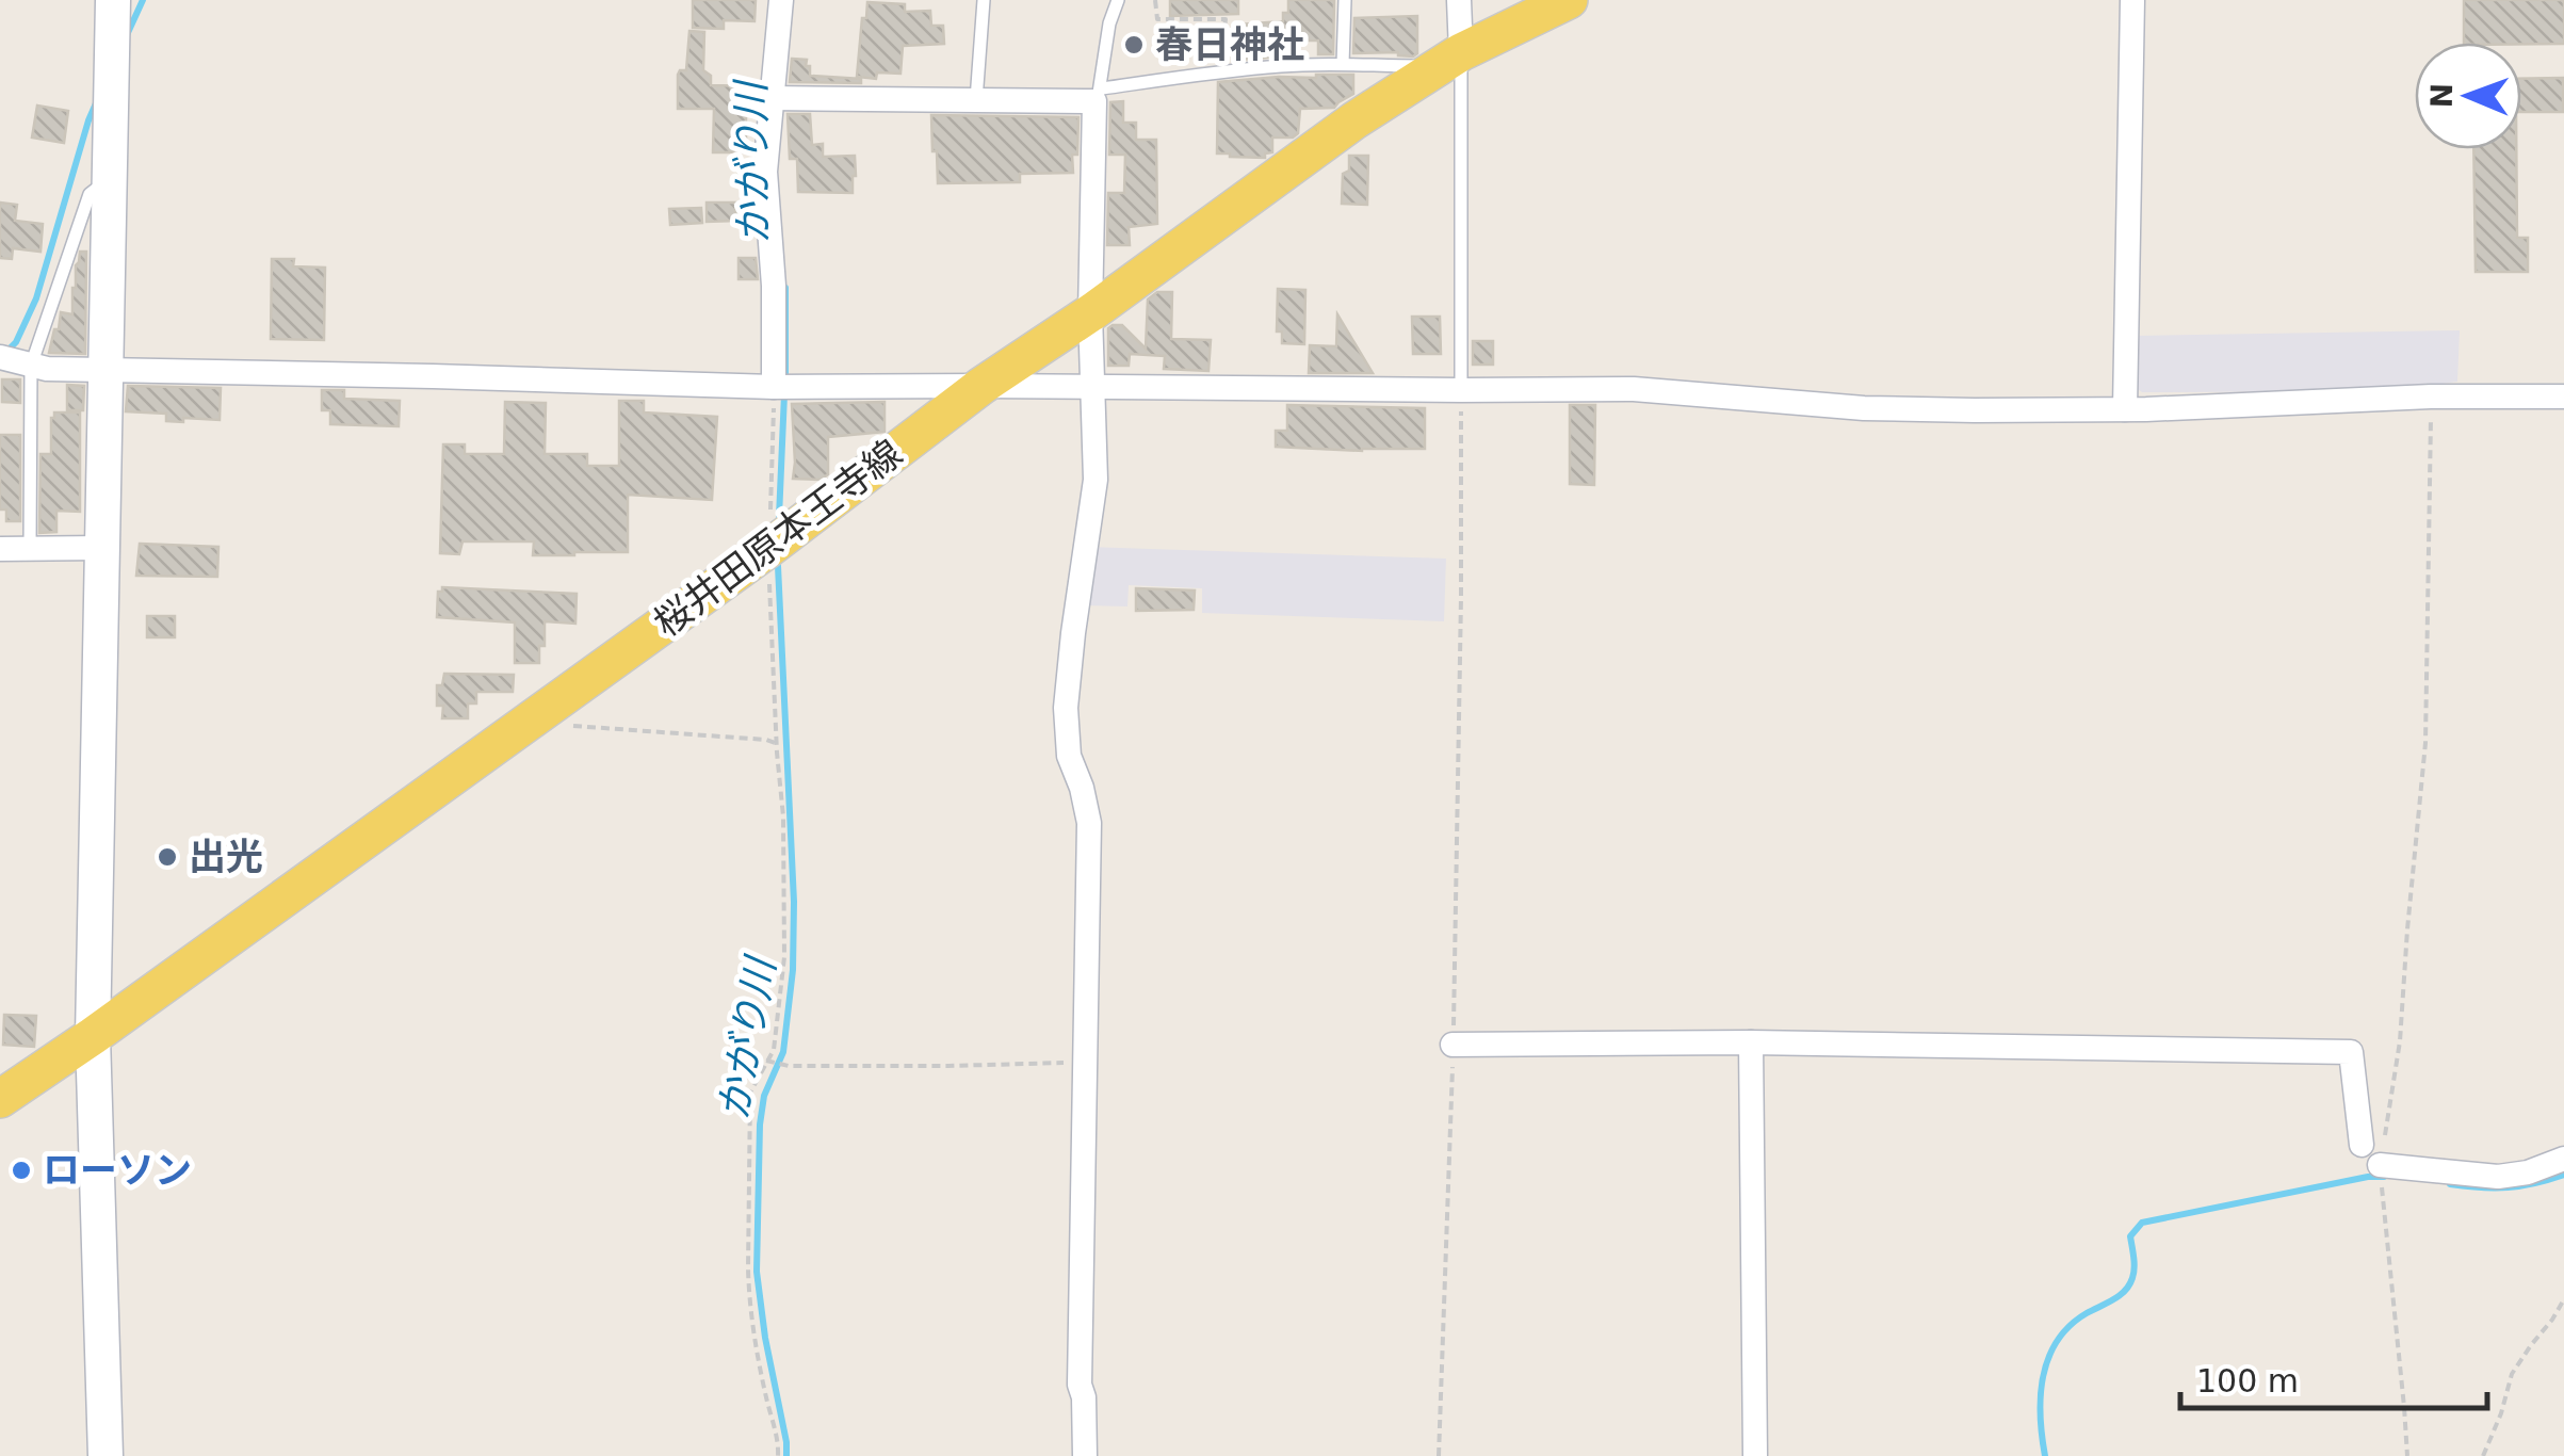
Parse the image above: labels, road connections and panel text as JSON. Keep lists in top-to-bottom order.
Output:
{
  "streets": {
    "main road": ["桜井田原本王寺線"]
  },
  "water": ["かがり川"],
  "places": ["春日神社", "出光", "ローソン"],
  "scale_bar": "100 m",
  "north": "left"
}
